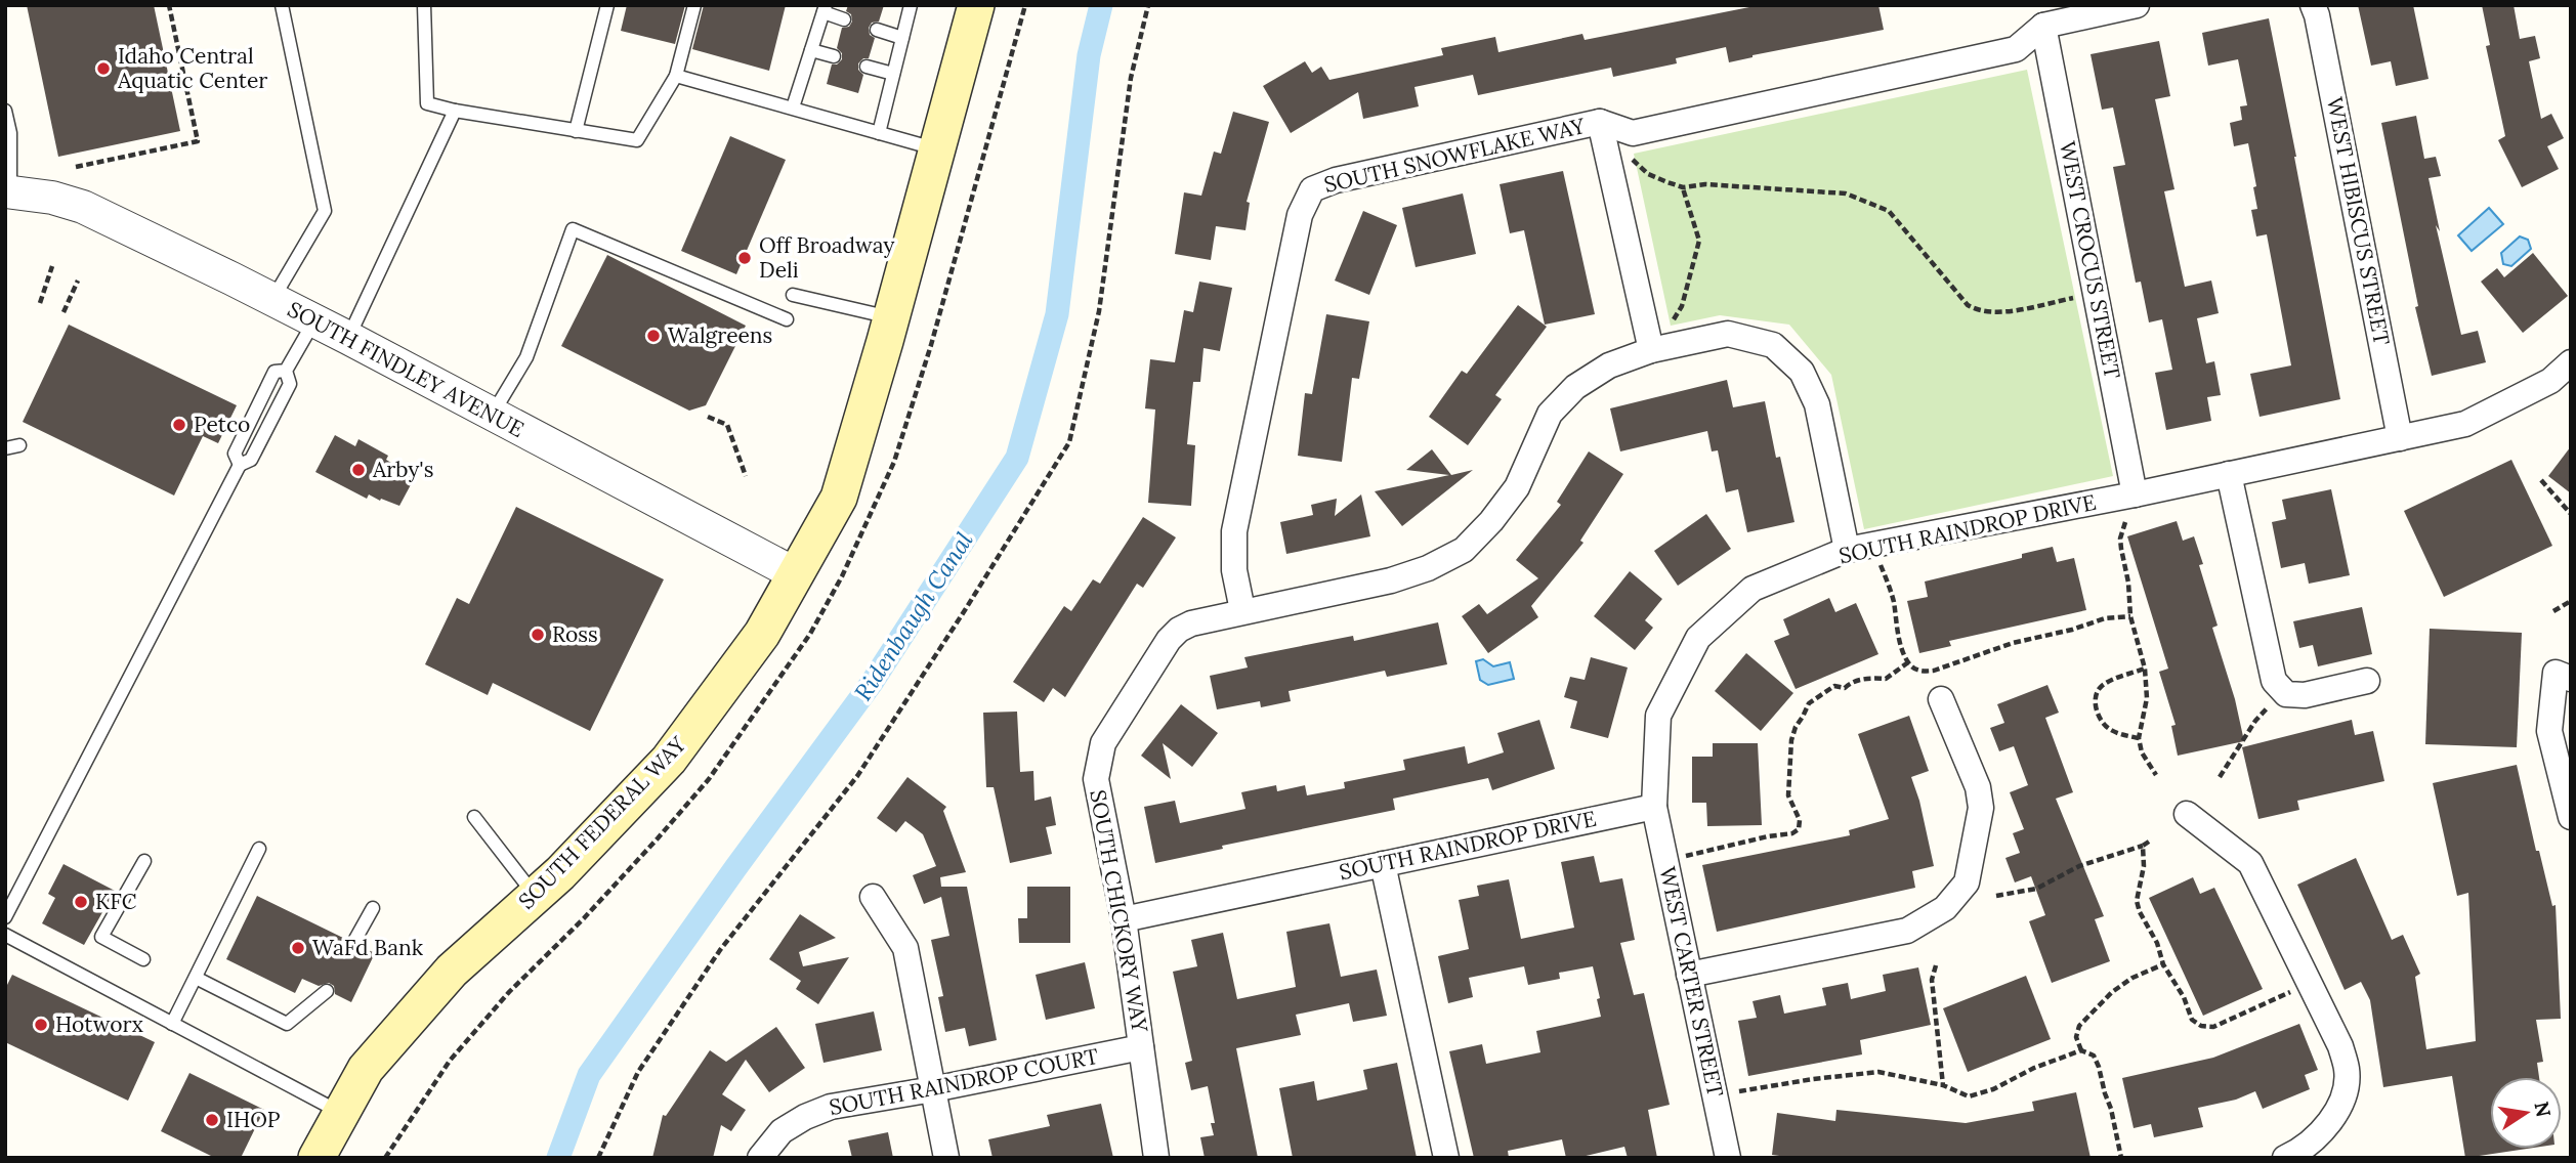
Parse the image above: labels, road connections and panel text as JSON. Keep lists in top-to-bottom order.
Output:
{
  "streets": {
    "main road": ["SOUTH FEDERAL WAY"],
    "street": [
      "SOUTH SNOWFLAKE WAY",
      "WEST HIBISCUS STREET",
      "WEST CROCUS STREET",
      "SOUTH FINDLEY AVENUE",
      "SOUTH RAINDROP DRIVE",
      "SOUTH CHICKORY WAY",
      "WEST CARTER STREET",
      "SOUTH RAINDROP COURT"
    ]
  },
  "crossings": [
    ["SOUTH SNOWFLAKE WAY", "WEST CROCUS STREET"],
    ["SOUTH SNOWFLAKE WAY", "SOUTH CHICKORY WAY"],
    ["WEST HIBISCUS STREET", "SOUTH RAINDROP DRIVE"],
    ["WEST CROCUS STREET", "SOUTH RAINDROP DRIVE"],
    ["SOUTH FINDLEY AVENUE", "SOUTH FEDERAL WAY"],
    ["SOUTH RAINDROP DRIVE", "SOUTH CHICKORY WAY"],
    ["SOUTH RAINDROP DRIVE", "WEST CARTER STREET"],
    ["SOUTH CHICKORY WAY", "SOUTH RAINDROP COURT"]
  ],
  "water": ["Ridenbaugh Canal"],
  "places": [
    "Idaho Central Aquatic Center",
    "Off Broadway Deli",
    "Walgreens",
    "Petco",
    "Arby's",
    "Ross",
    "KFC",
    "WaFd Bank",
    "Hotworx",
    "IHOP"
  ],
  "north": "right"
}
